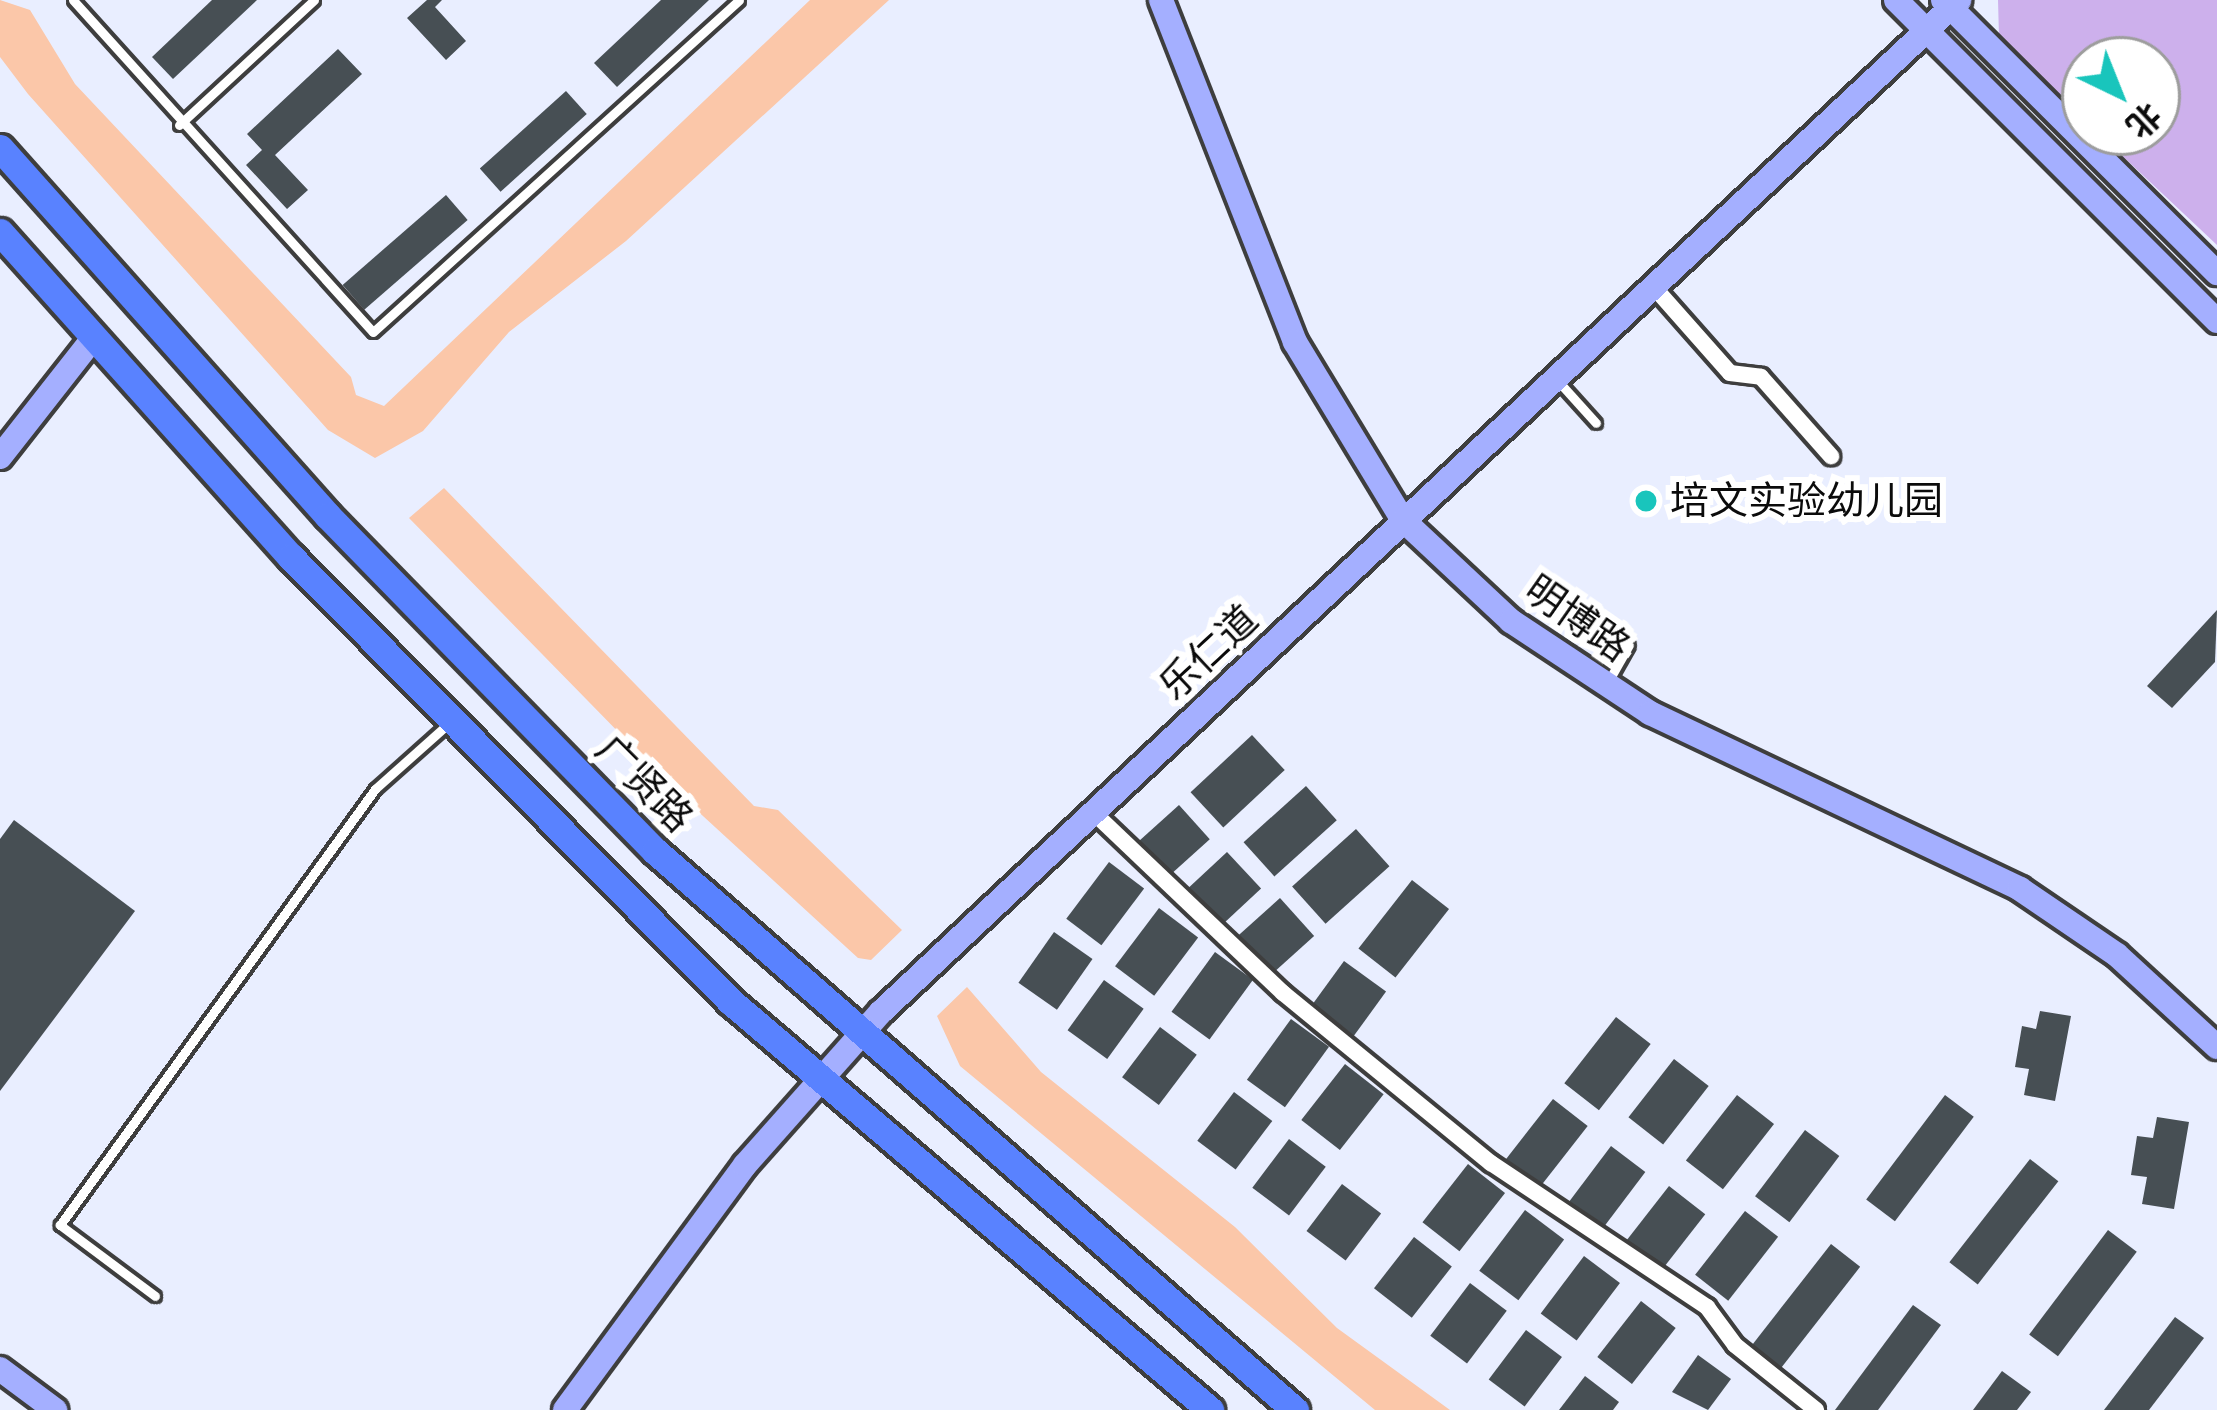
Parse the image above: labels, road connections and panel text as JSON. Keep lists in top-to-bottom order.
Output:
{
  "streets": {
    "main road": ["广贤路"],
    "street": ["明博路", "乐仁道"]
  },
  "crossings": [
    ["明博路", "乐仁道"],
    ["乐仁道", "广贤路"]
  ],
  "places": ["培文实验幼儿园"],
  "north": "bottom right"
}
